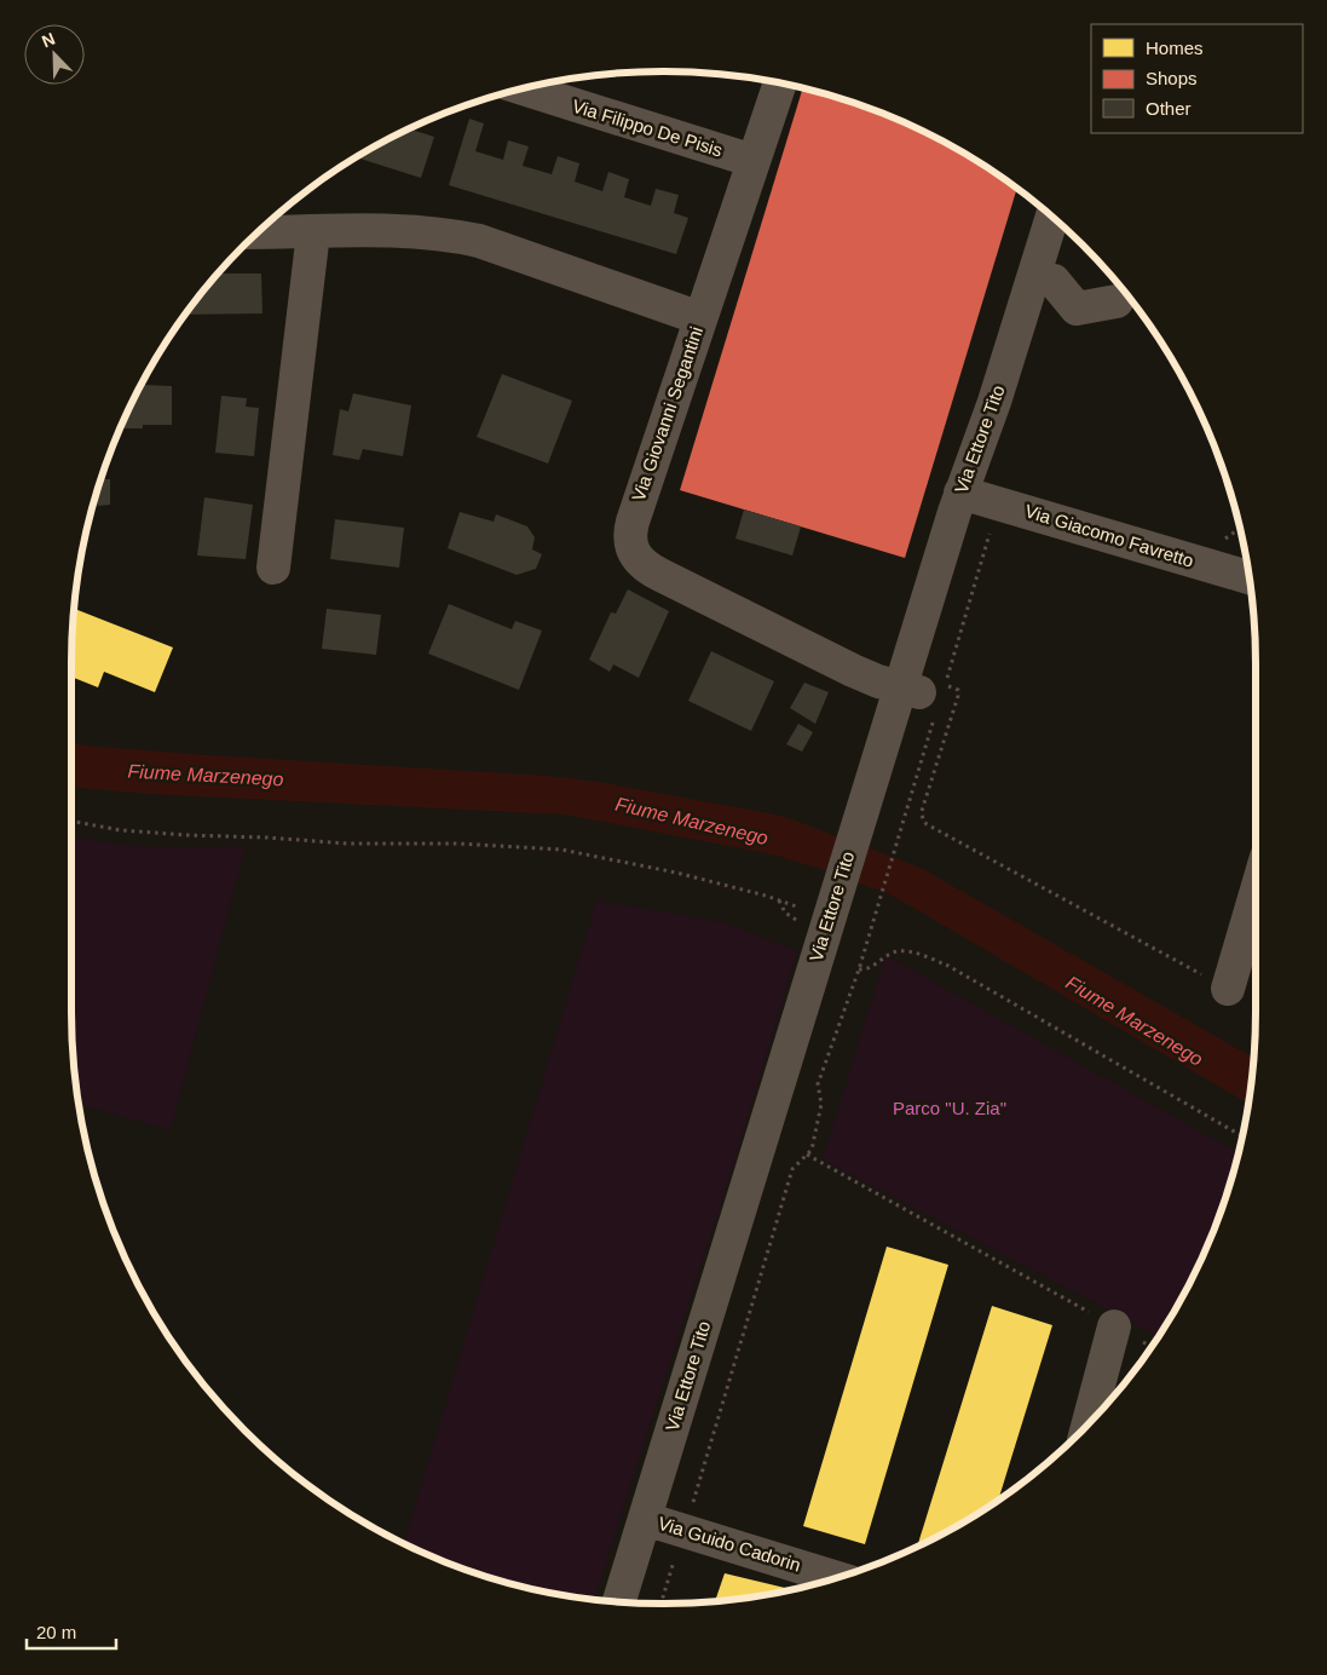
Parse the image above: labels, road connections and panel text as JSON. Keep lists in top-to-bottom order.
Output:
{
  "streets": {
    "street": [
      "Via Filippo De Pisis",
      "Via Giovanni Segantini",
      "Via Ettore Tito",
      "Via Giacomo Favretto",
      "Via Guido Cadorin"
    ]
  },
  "crossings": [
    ["Via Giovanni Segantini", "Via Ettore Tito"],
    ["Via Ettore Tito", "Via Giacomo Favretto"],
    ["Via Ettore Tito", "Via Guido Cadorin"]
  ],
  "water": ["Fiume Marzenego"],
  "parks": ["Parco \"U. Zia\""],
  "legend": ["Homes", "Shops", "Other"],
  "scale_bar": "20 m",
  "north": "top left"
}
